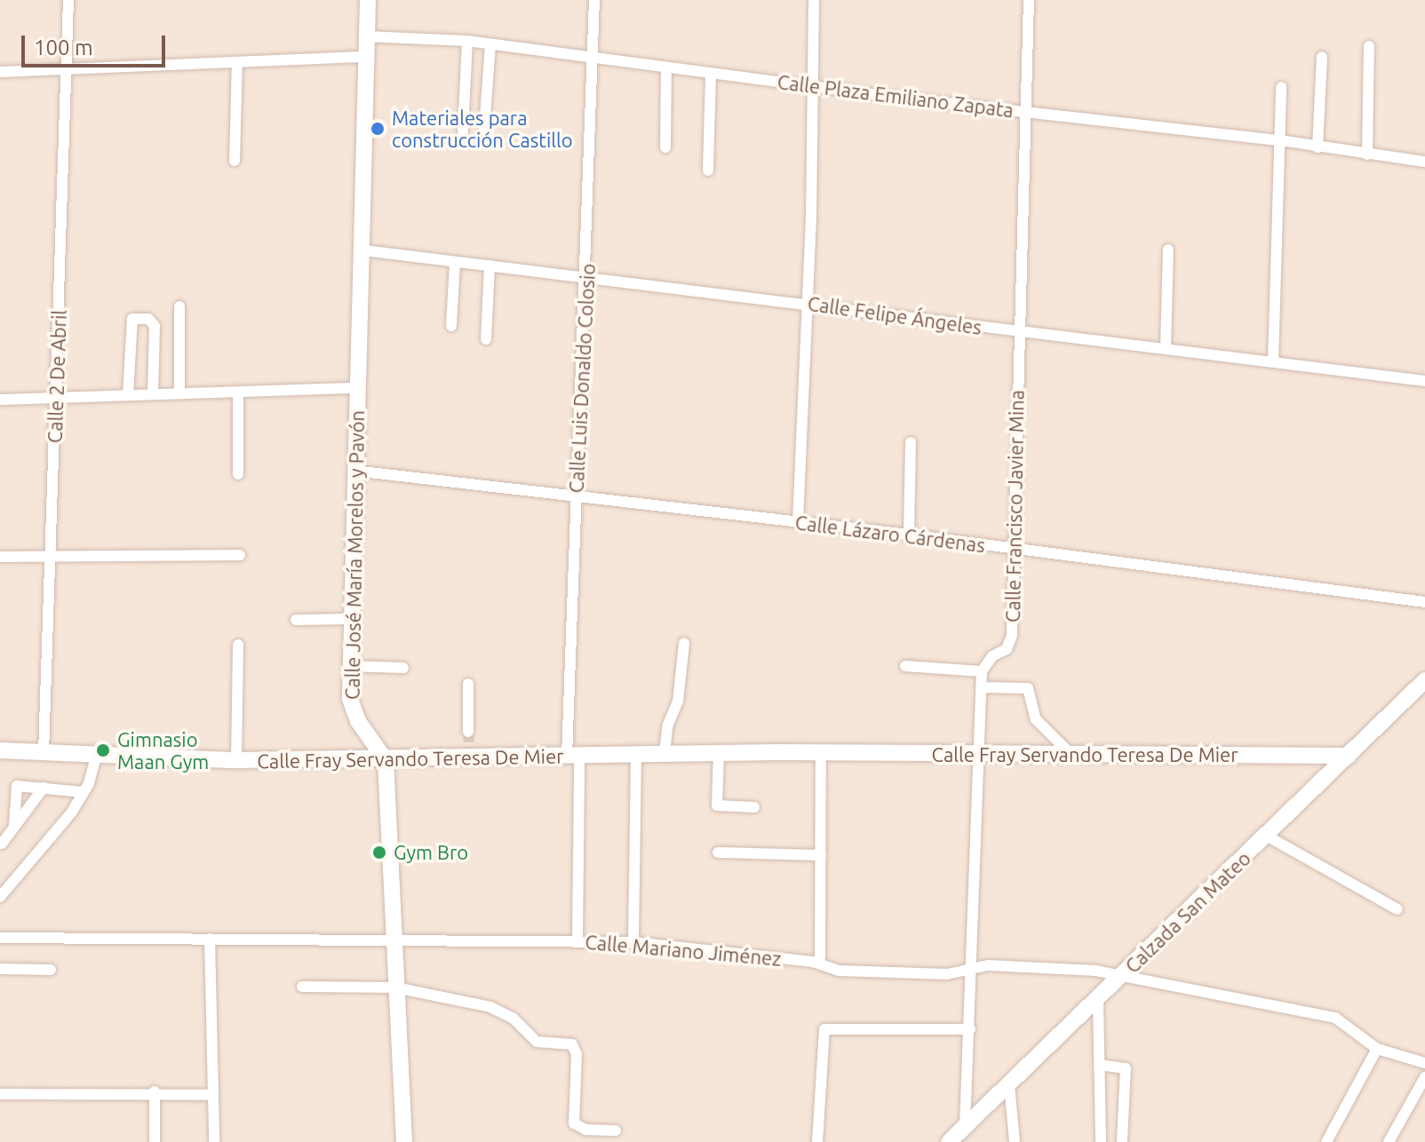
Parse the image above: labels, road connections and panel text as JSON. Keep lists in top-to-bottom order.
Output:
{
  "streets": {
    "main road": ["Calle José María Morelos y Pavón", "Calle Fray Servando Teresa De Mier", "Calzada San Mateo"],
    "street": [
      "Calle Plaza Emiliano Zapata",
      "Calle Felipe Ángeles",
      "Calle 2 De Abril",
      "Calle Luis Donaldo Colosio",
      "Calle Francisco Javier Mina",
      "Calle Lázaro Cárdenas",
      "Calle Mariano Jiménez"
    ]
  },
  "crossings": [
    ["Calle Plaza Emiliano Zapata", "Calle Luis Donaldo Colosio"],
    ["Calle Plaza Emiliano Zapata", "Calle Francisco Javier Mina"],
    ["Calle Plaza Emiliano Zapata", "Calle José María Morelos y Pavón"],
    ["Calle Felipe Ángeles", "Calle Luis Donaldo Colosio"],
    ["Calle Felipe Ángeles", "Calle Francisco Javier Mina"],
    ["Calle Felipe Ángeles", "Calle José María Morelos y Pavón"],
    ["Calle 2 De Abril", "Calle Fray Servando Teresa De Mier"],
    ["Calle Luis Donaldo Colosio", "Calle Lázaro Cárdenas"],
    ["Calle Luis Donaldo Colosio", "Calle Fray Servando Teresa De Mier"],
    ["Calle Luis Donaldo Colosio", "Calle Mariano Jiménez"],
    ["Calle Francisco Javier Mina", "Calle Lázaro Cárdenas"],
    ["Calle Lázaro Cárdenas", "Calle José María Morelos y Pavón"],
    ["Calle José María Morelos y Pavón", "Calle Fray Servando Teresa De Mier"],
    ["Calle Fray Servando Teresa De Mier", "Calzada San Mateo"],
    ["Calzada San Mateo", "Calle Mariano Jiménez"]
  ],
  "places": ["Materiales para construcción Castillo", "Gimnasio Maan Gym", "Gym Bro"],
  "scale_bar": "100 m"
}
